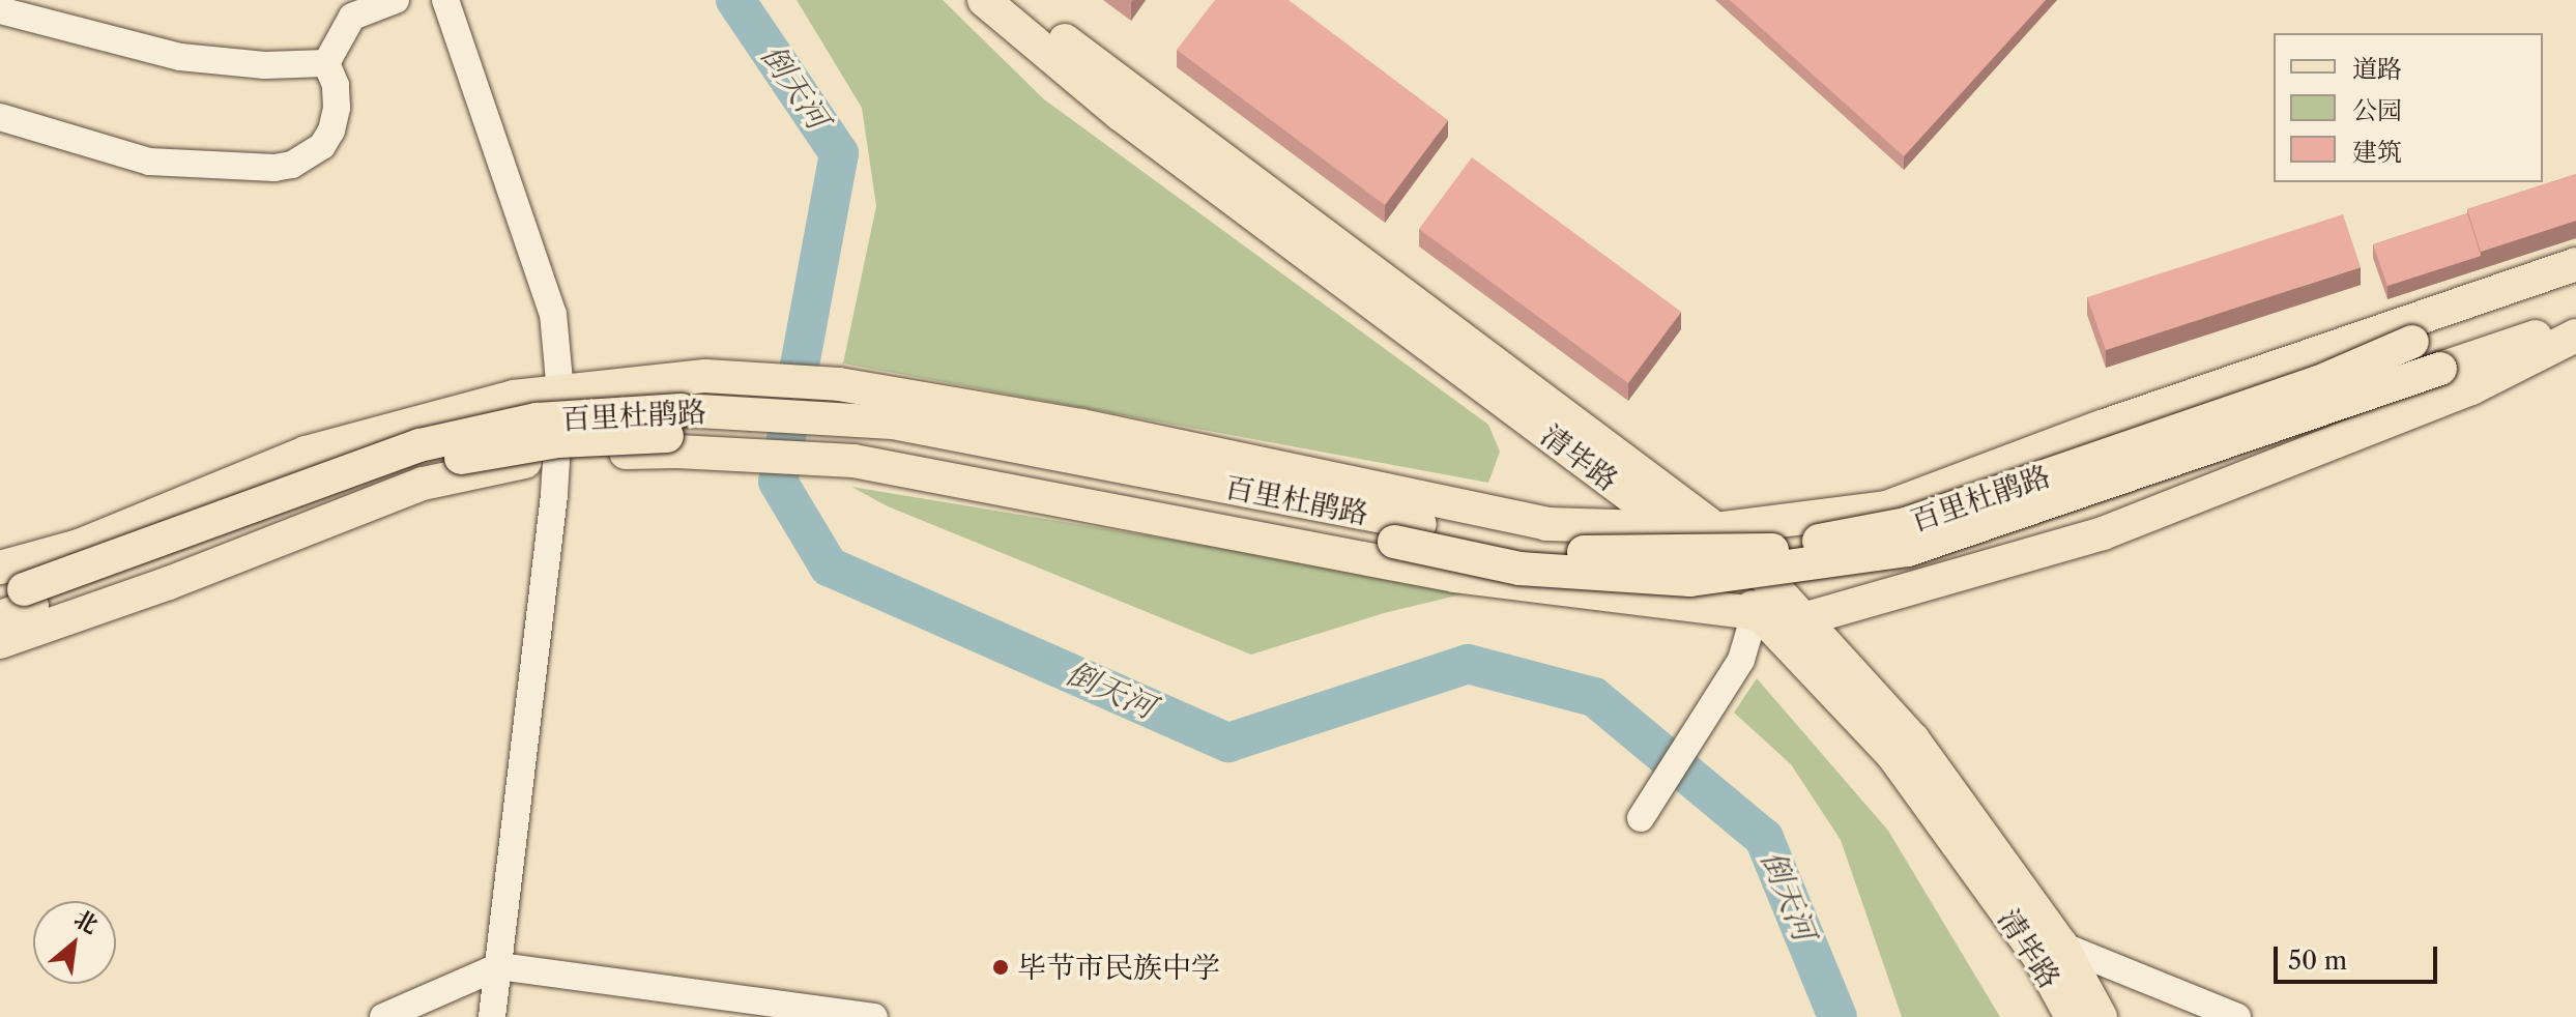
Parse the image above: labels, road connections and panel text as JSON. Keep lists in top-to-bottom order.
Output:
{
  "streets": {
    "main road": ["百里杜鹃路", "清毕路"]
  },
  "water": ["倒天河"],
  "places": ["毕节市民族中学"],
  "legend": ["道路", "公园", "建筑"],
  "scale_bar": "50 m",
  "north": "top right"
}
